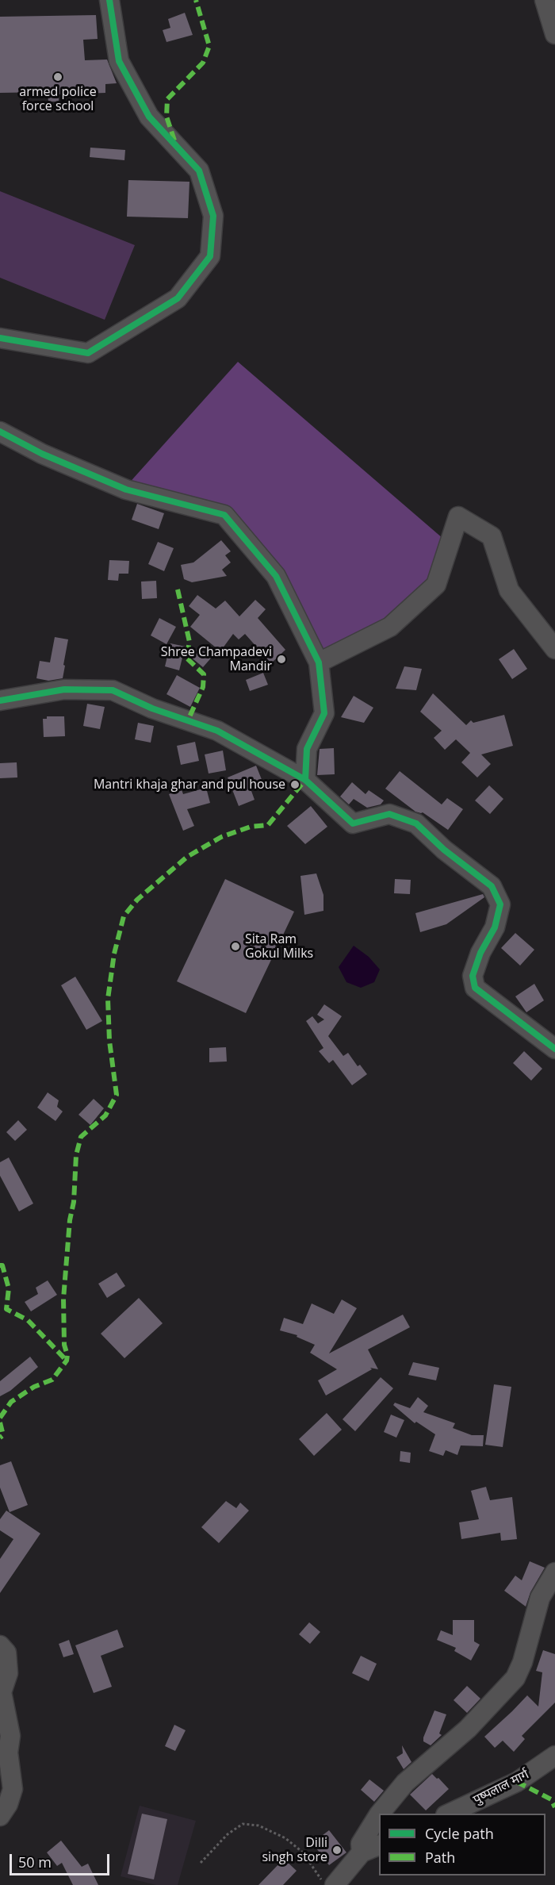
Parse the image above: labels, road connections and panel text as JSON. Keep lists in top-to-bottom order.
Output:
{
  "streets": {
    "street": ["पुष्पलाल मार्ग"]
  },
  "places": [
    "armed police force school",
    "Shree Champadevi Mandir",
    "Mantri khaja ghar and pul house",
    "Sita Ram Gokul Milks",
    "Dilli singh store"
  ],
  "legend": ["Cycle path", "Path"],
  "scale_bar": "50 m"
}
